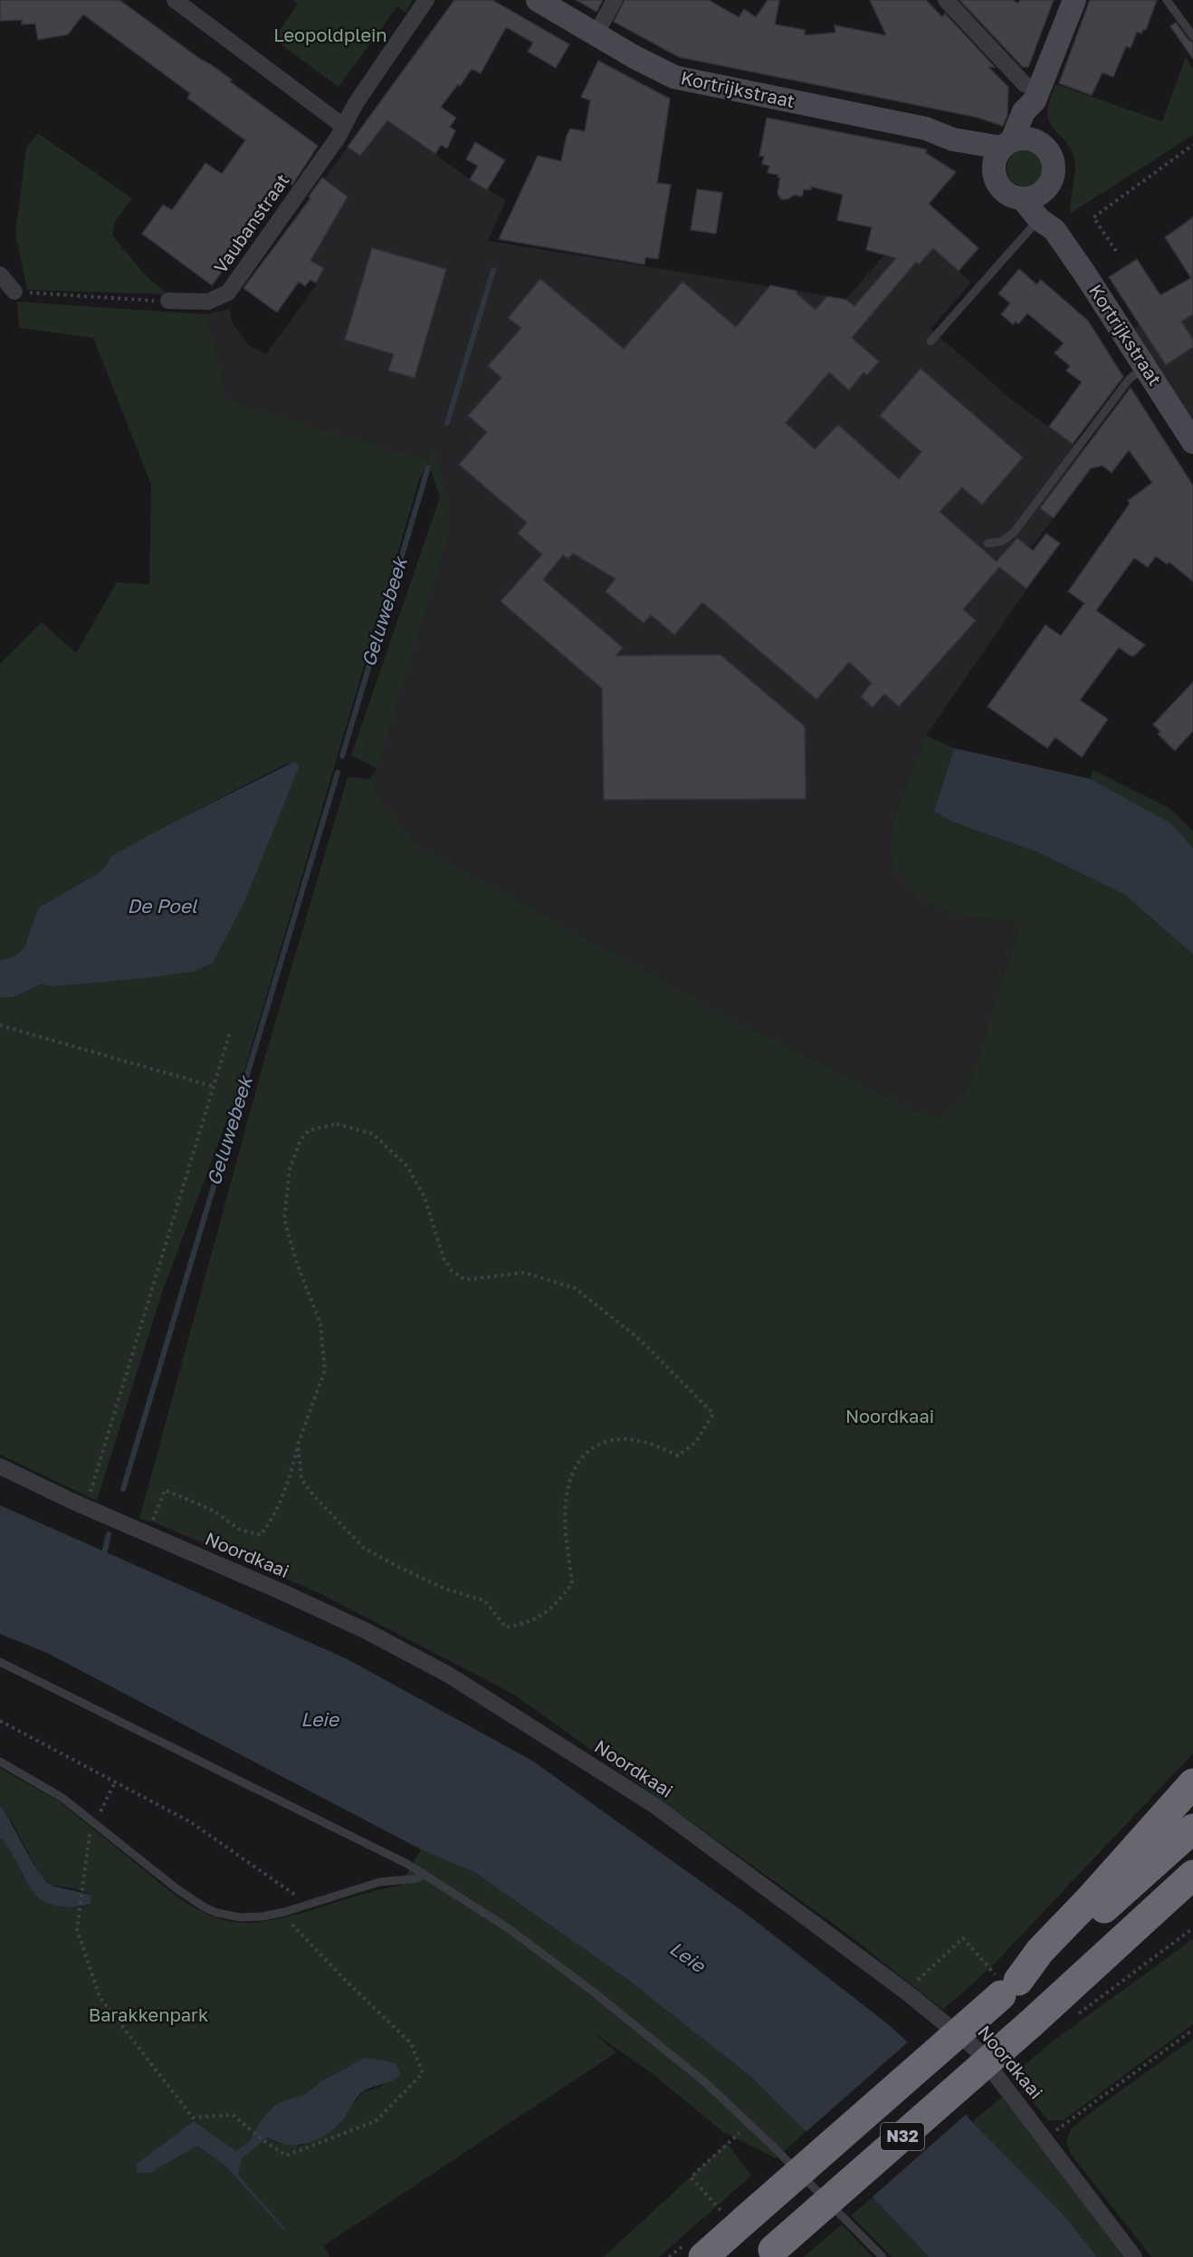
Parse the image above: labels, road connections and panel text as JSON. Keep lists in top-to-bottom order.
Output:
{
  "streets": {
    "highway": ["N32"],
    "street": ["Kortrijkstraat", "Vaubanstraat", "Noordkaai"]
  },
  "water": ["Geluwebeek", "De Poel", "Leie"],
  "parks": ["Leopoldplein", "Noordkaai", "Barakkenpark"]
}
